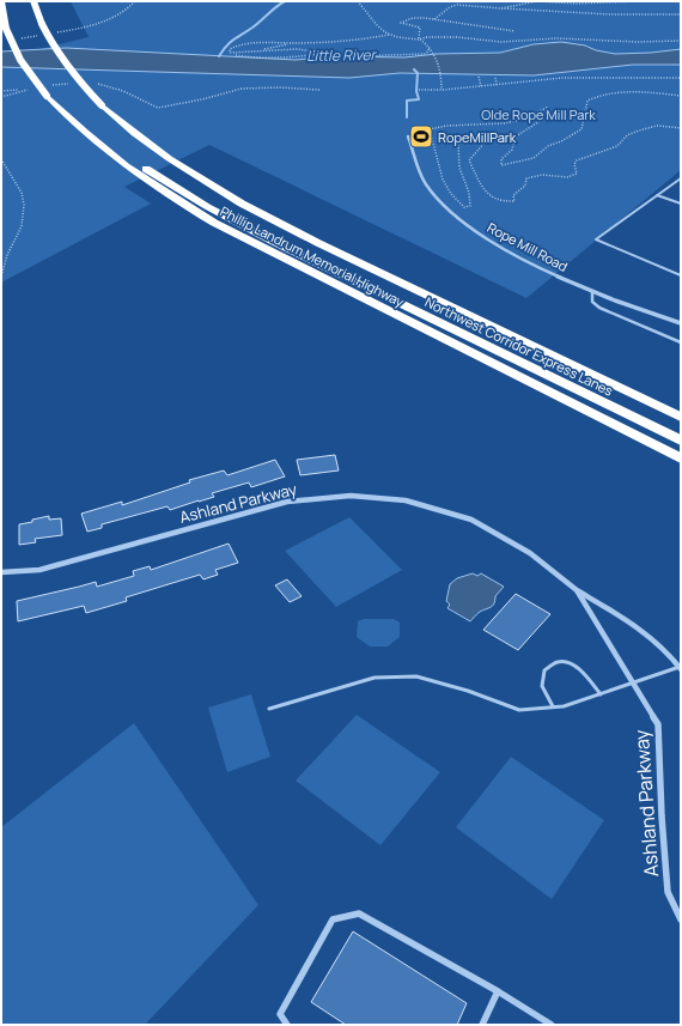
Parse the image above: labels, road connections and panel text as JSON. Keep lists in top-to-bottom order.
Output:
{
  "streets": {
    "highway": ["Phillip Landrum Memorial Highway", "Northwest Corridor Express Lanes"],
    "street": ["Rope Mill Road", "Ashland Parkway"]
  },
  "crossings": [
    ["Phillip Landrum Memorial Highway", "Northwest Corridor Express Lanes"]
  ],
  "water": ["Little River"],
  "parks": ["Olde Rope Mill Park"],
  "places": {
    "sports": ["RopeMillPark"]
  }
}
